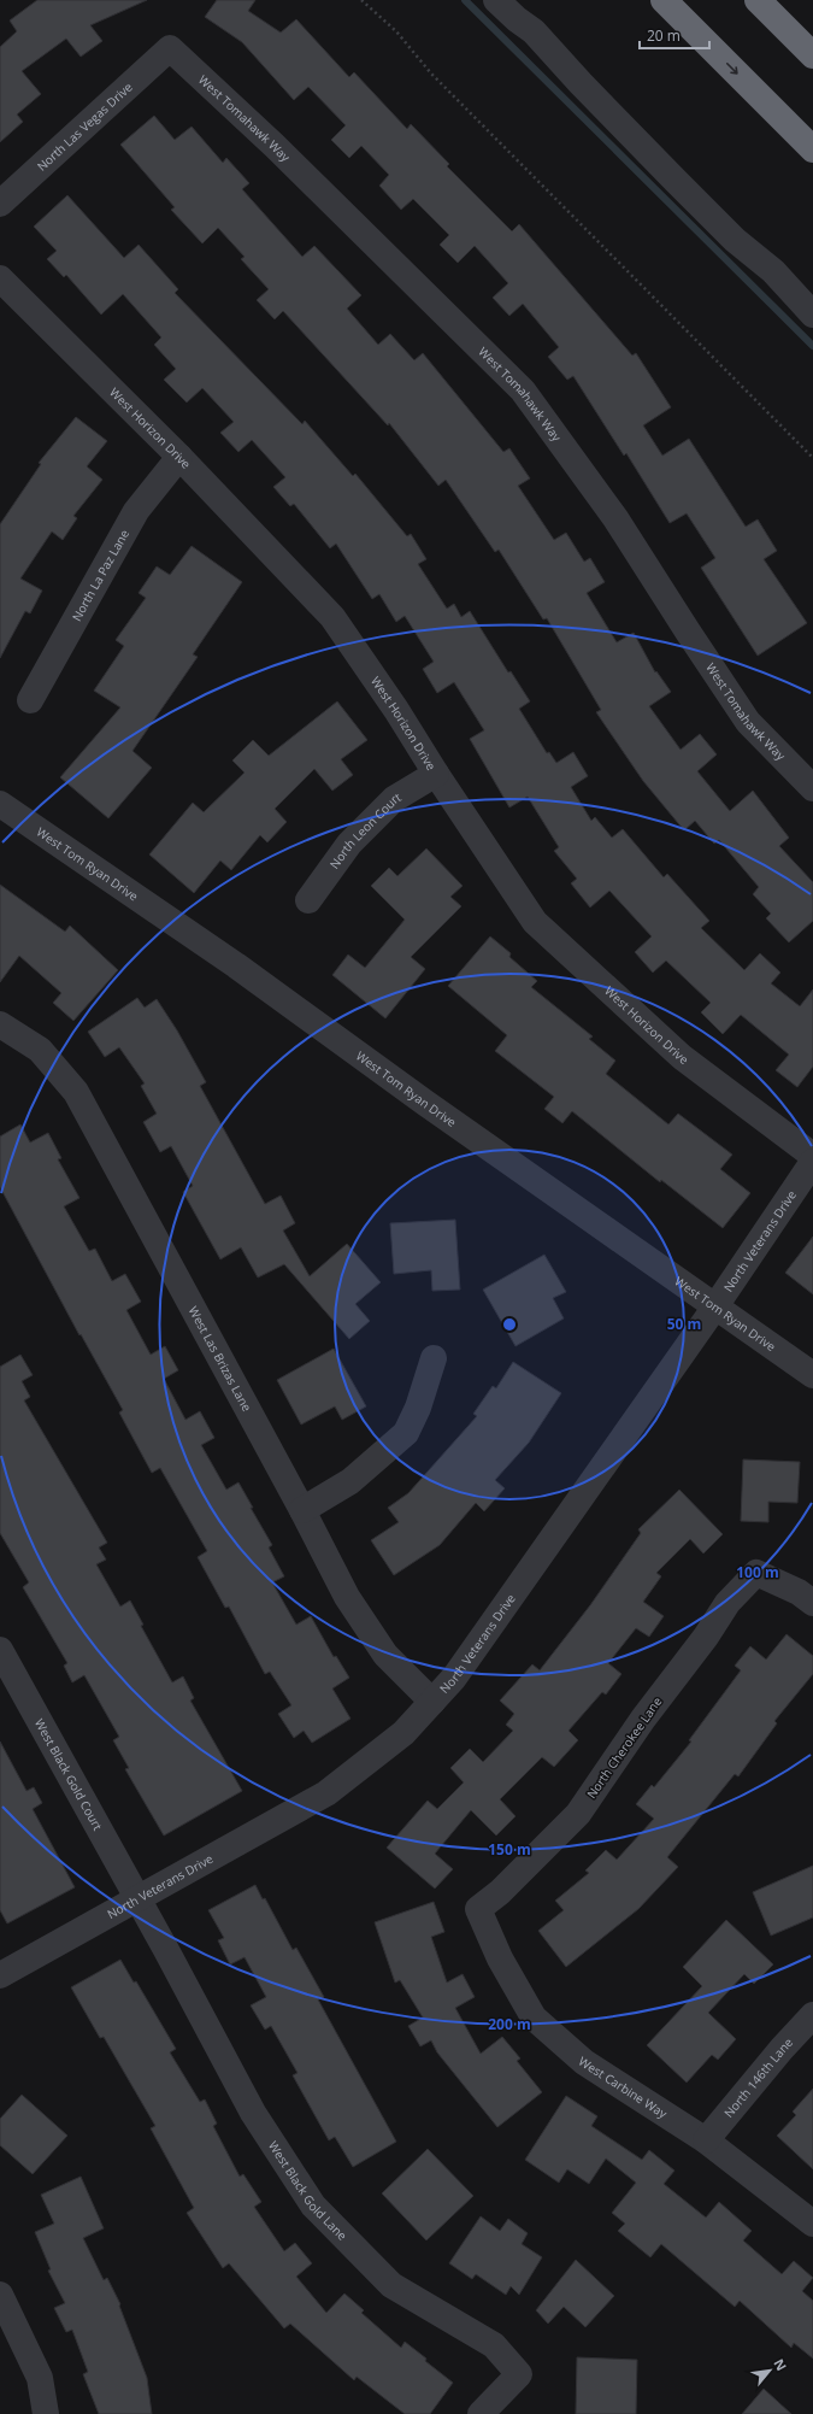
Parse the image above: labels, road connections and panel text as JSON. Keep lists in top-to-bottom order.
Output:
{
  "streets": {
    "street": [
      "West Tomahawk Way",
      "North Las Vegas Drive",
      "West Horizon Drive",
      "North La Paz Lane",
      "North Leon Court",
      "West Tom Ryan Drive",
      "North Veterans Drive",
      "West Las Brizas Lane",
      "North Cherokee Lane",
      "West Black Gold Court",
      "North 146th Lane",
      "West Carbine Way",
      "West Black Gold Lane"
    ]
  },
  "crossings": [
    ["West Tomahawk Way", "North Las Vegas Drive"],
    ["West Horizon Drive", "North La Paz Lane"],
    ["West Horizon Drive", "North Leon Court"],
    ["West Tom Ryan Drive", "North Veterans Drive"],
    ["North Veterans Drive", "West Las Brizas Lane"],
    ["North Veterans Drive", "West Black Gold Court"],
    ["North Veterans Drive", "West Black Gold Lane"],
    ["North Cherokee Lane", "West Carbine Way"],
    ["West Black Gold Court", "West Black Gold Lane"],
    ["North 146th Lane", "West Carbine Way"]
  ],
  "scale_bar": "20 m",
  "north": "top right",
  "rings": [
    "50 m",
    "100 m",
    "150 m",
    "200 m"
  ]
}
